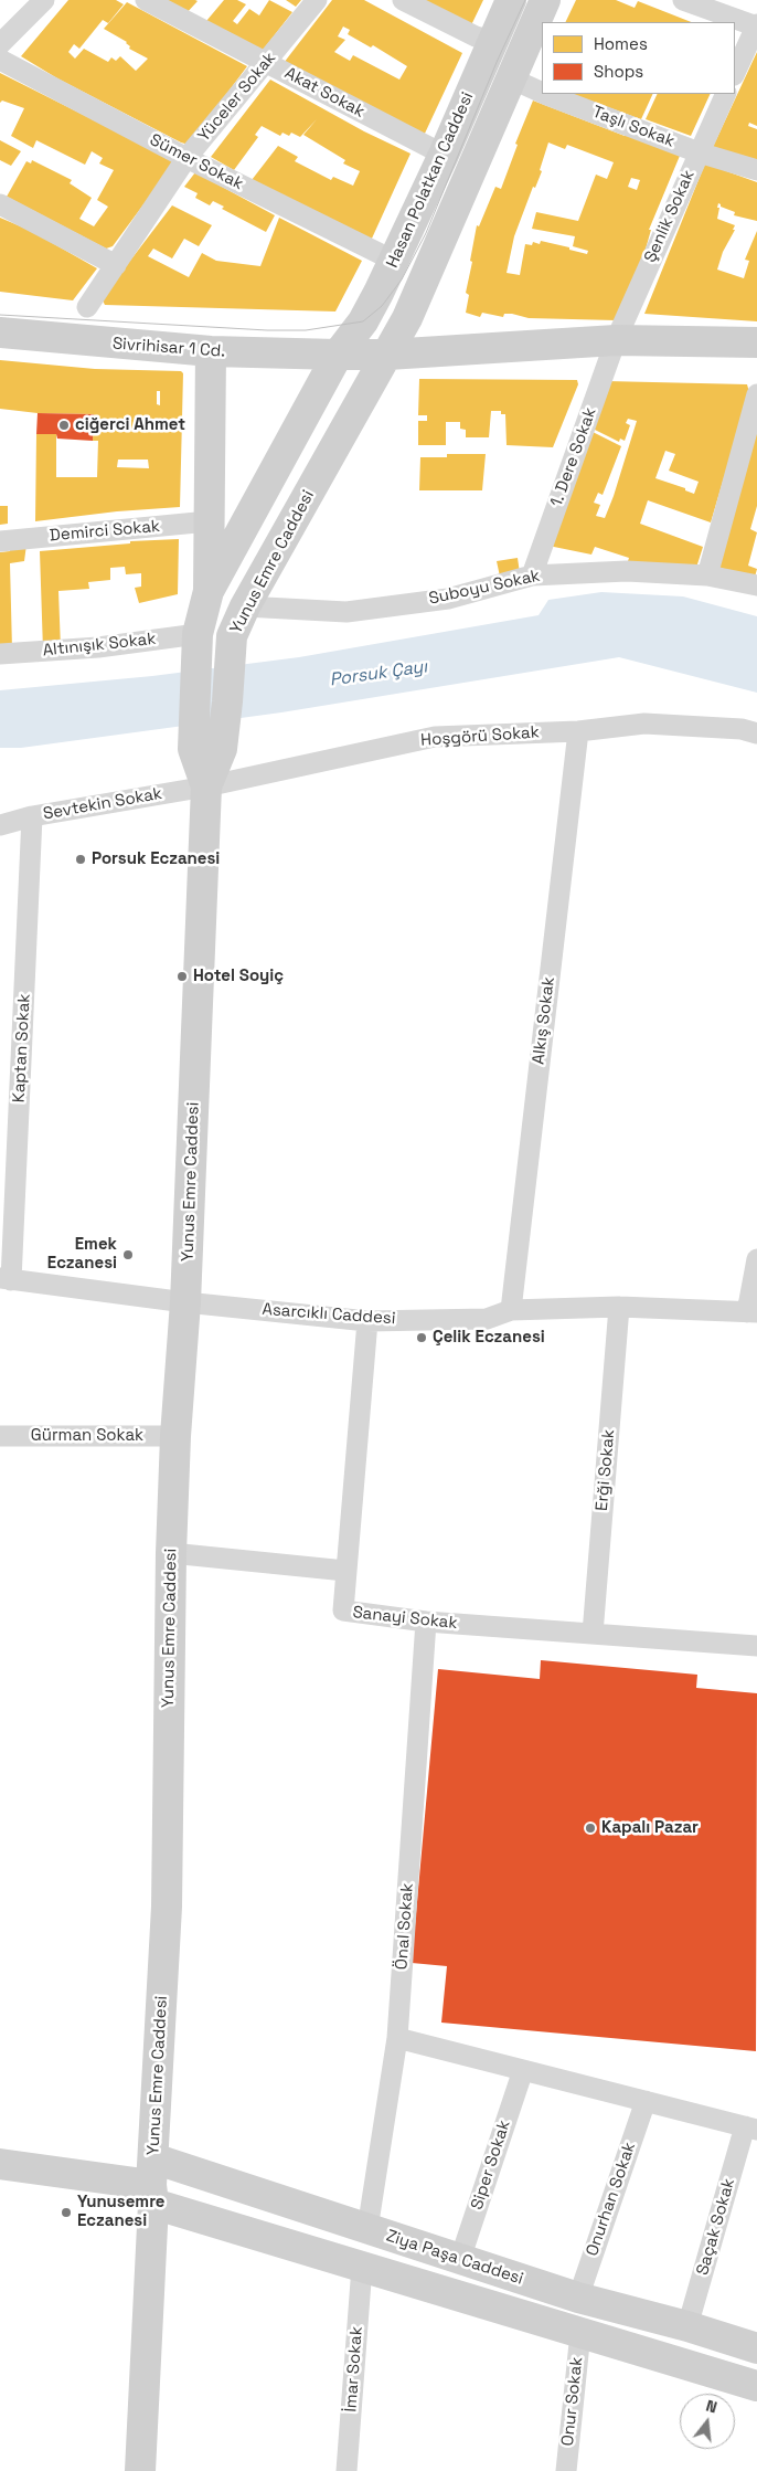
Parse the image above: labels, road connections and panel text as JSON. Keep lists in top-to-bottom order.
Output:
{
  "streets": {
    "main road": [
      "Hasan Polatkan Caddesi",
      "Sivrihisar 1 Cd.",
      "Yunus Emre Caddesi",
      "Ziya Paşa Caddesi"
    ],
    "street": [
      "Akat Sokak",
      "Yüceler Sokak",
      "Taşlı Sokak",
      "Sümer Sokak",
      "Şenlik Sokak",
      "1. Dere Sokak",
      "Demirci Sokak",
      "Suboyu Sokak",
      "Altınışık Sokak",
      "Hoşgörü Sokak",
      "Sevtekin Sokak",
      "Alkış Sokak",
      "Kaptan Sokak",
      "Asarcıklı Caddesi",
      "Gürman Sokak",
      "Erği Sokak",
      "Sanayi Sokak",
      "Önal Sokak",
      "Siper Sokak",
      "Onurhan Sokak",
      "Saçak Sokak",
      "İmar Sokak",
      "Onur Sokak"
    ]
  },
  "crossings": [
    ["Akat Sokak", "Yüceler Sokak"],
    ["Akat Sokak", "Hasan Polatkan Caddesi"],
    ["Yüceler Sokak", "Sümer Sokak"],
    ["Taşlı Sokak", "Şenlik Sokak"],
    ["Taşlı Sokak", "Yunus Emre Caddesi"],
    ["Sümer Sokak", "Hasan Polatkan Caddesi"],
    ["Hasan Polatkan Caddesi", "Sivrihisar 1 Cd."],
    ["Hasan Polatkan Caddesi", "Yunus Emre Caddesi"],
    ["Şenlik Sokak", "Sivrihisar 1 Cd."],
    ["Şenlik Sokak", "1. Dere Sokak"],
    ["Sivrihisar 1 Cd.", "1. Dere Sokak"],
    ["Sivrihisar 1 Cd.", "Yunus Emre Caddesi"],
    ["1. Dere Sokak", "Suboyu Sokak"],
    ["Demirci Sokak", "Yunus Emre Caddesi"],
    ["Yunus Emre Caddesi", "Suboyu Sokak"],
    ["Yunus Emre Caddesi", "Altınışık Sokak"],
    ["Yunus Emre Caddesi", "Hoşgörü Sokak"],
    ["Yunus Emre Caddesi", "Sevtekin Sokak"],
    ["Yunus Emre Caddesi", "Asarcıklı Caddesi"],
    ["Yunus Emre Caddesi", "Gürman Sokak"],
    ["Yunus Emre Caddesi", "Ziya Paşa Caddesi"],
    ["Hoşgörü Sokak", "Sevtekin Sokak"],
    ["Hoşgörü Sokak", "Alkış Sokak"],
    ["Sevtekin Sokak", "Kaptan Sokak"],
    ["Alkış Sokak", "Asarcıklı Caddesi"],
    ["Kaptan Sokak", "Asarcıklı Caddesi"],
    ["Asarcıklı Caddesi", "Erği Sokak"],
    ["Asarcıklı Caddesi", "Sanayi Sokak"],
    ["Erği Sokak", "Sanayi Sokak"],
    ["Sanayi Sokak", "Önal Sokak"],
    ["Önal Sokak", "Ziya Paşa Caddesi"],
    ["Siper Sokak", "Ziya Paşa Caddesi"],
    ["Onurhan Sokak", "Ziya Paşa Caddesi"],
    ["Saçak Sokak", "Ziya Paşa Caddesi"],
    ["Ziya Paşa Caddesi", "İmar Sokak"],
    ["Ziya Paşa Caddesi", "Onur Sokak"]
  ],
  "water": ["Porsuk Çayı"],
  "places": [
    "ciğerci Ahmet",
    "Porsuk Eczanesi",
    "Hotel Soyiç",
    "Emek Eczanesi",
    "Çelik Eczanesi",
    "Kapalı Pazar",
    "Yunusemre Eczanesi"
  ],
  "legend": ["Homes", "Shops"],
  "north": "top"
}
